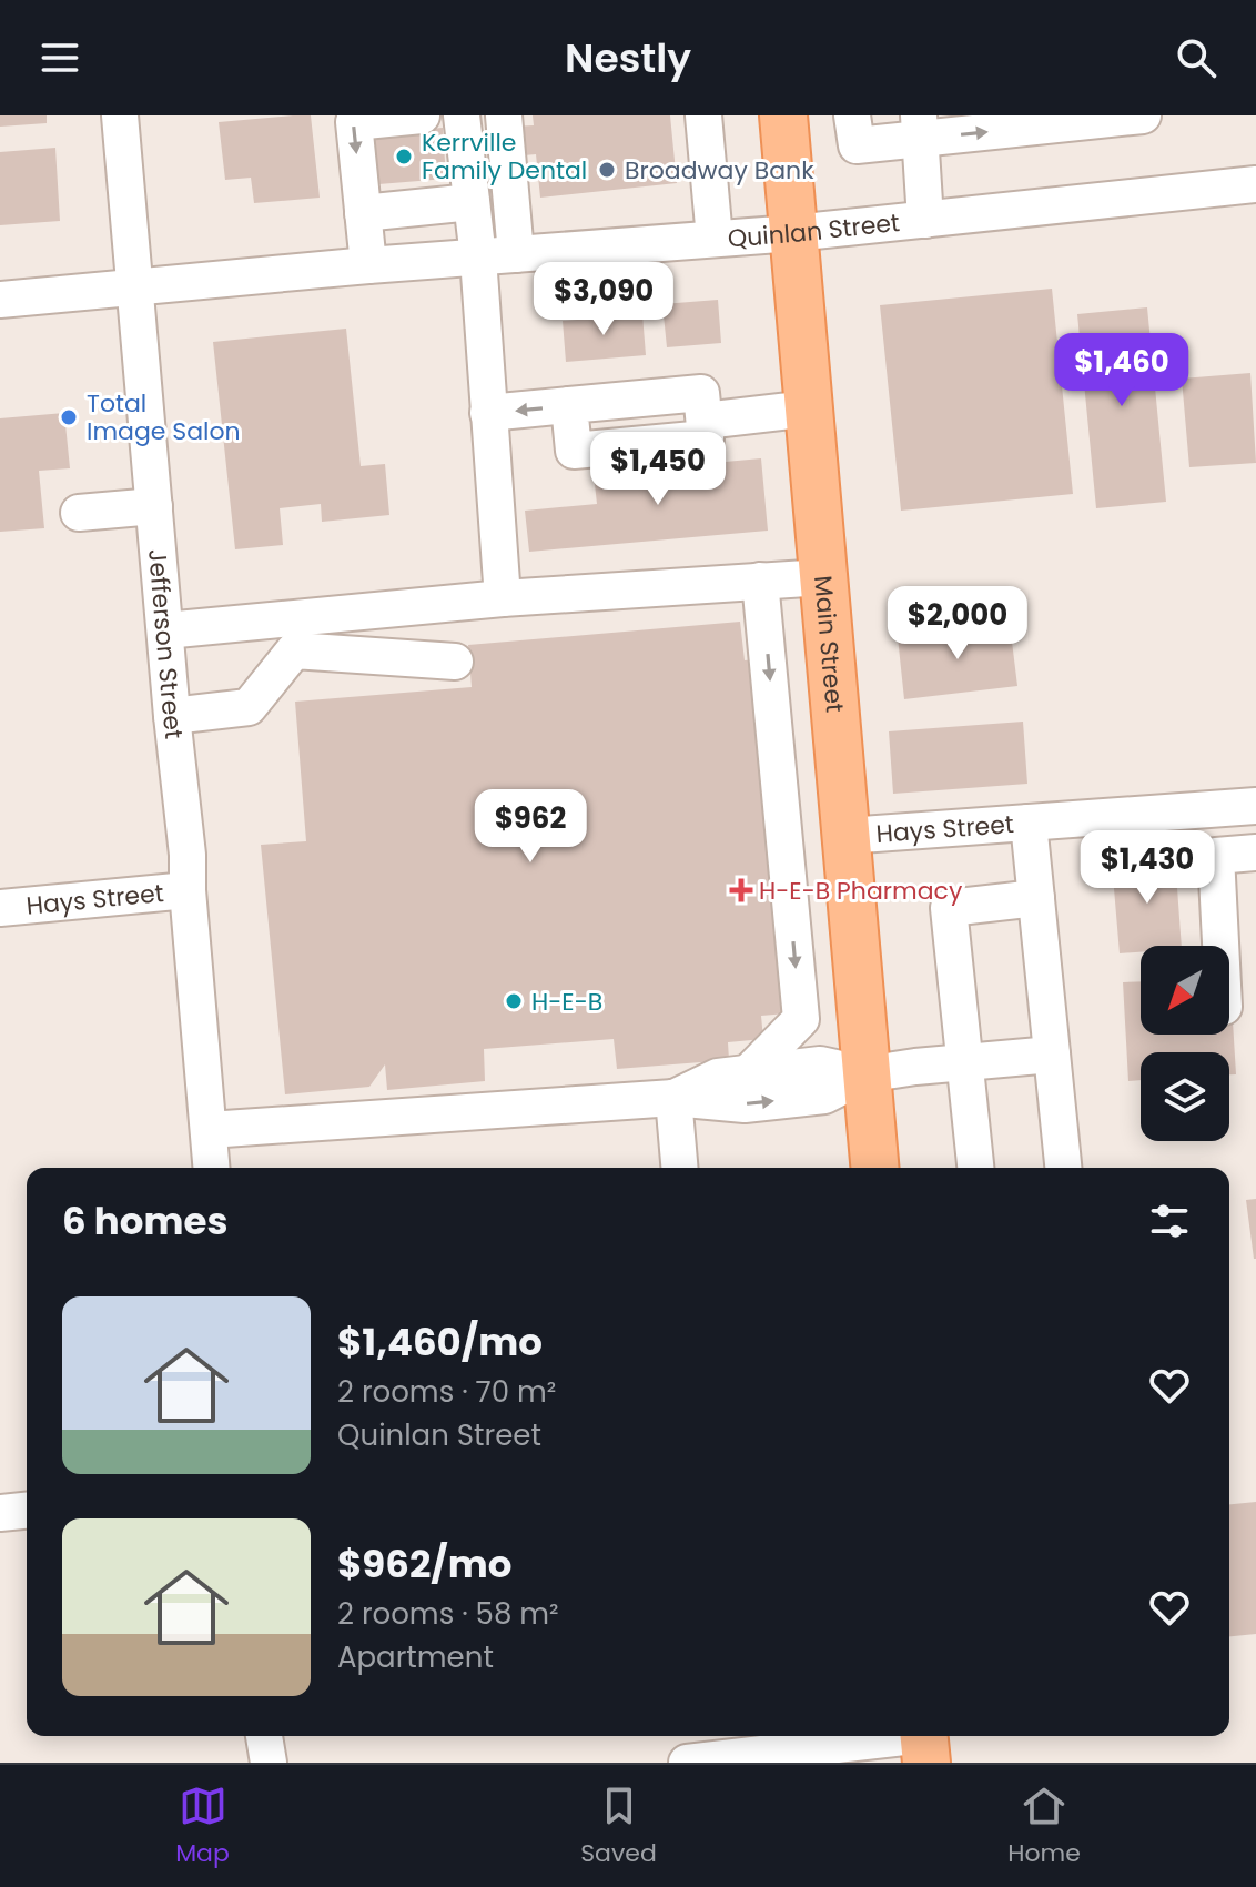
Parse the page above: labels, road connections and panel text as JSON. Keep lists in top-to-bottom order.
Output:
{
  "streets": {
    "main road": ["Main Street"],
    "street": ["Quinlan Street", "Jefferson Street", "Hays Street"]
  },
  "crossings": [
    ["Quinlan Street", "Jefferson Street"],
    ["Quinlan Street", "Main Street"],
    ["Jefferson Street", "Hays Street"],
    ["Main Street", "Hays Street"]
  ],
  "places": {
    "other": [
      "Kerrville Family Dental",
      "Broadway Bank",
      "Total Image Salon",
      "H-E-B"
    ],
    "health": ["H-E-B Pharmacy"]
  },
  "north": "bottom left",
  "page": {
    "header": "Nestly",
    "price": [
      "$3,090",
      "$1,460",
      "$1,450",
      "$2,000",
      "$962",
      "$1,430"
    ],
    "heading": "6 homes",
    "list": [
      {
        "name": "$1,460/mo",
        "note": "2 rooms · 70 m² · Quinlan Street"
      },
      {
        "name": "$962/mo",
        "note": "2 rooms · 58 m² · Apartment"
      }
    ],
    "tabs": ["Map", "Saved", "Home"]
  }
}
